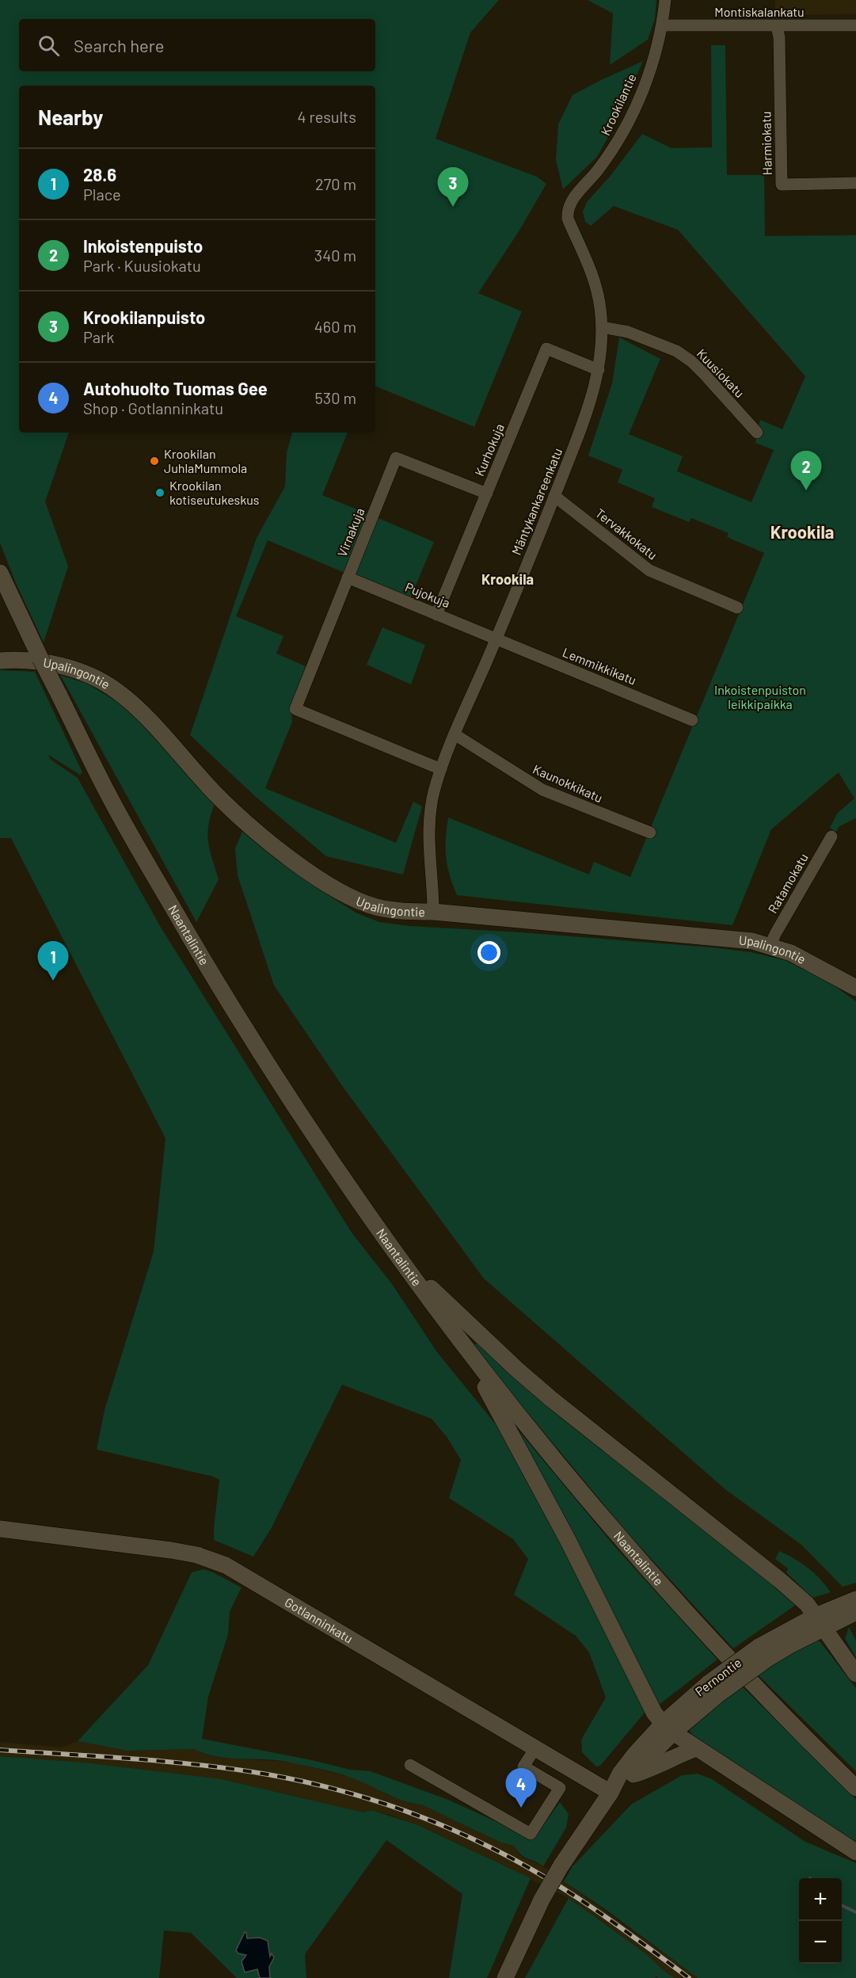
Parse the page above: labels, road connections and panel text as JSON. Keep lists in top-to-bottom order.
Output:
{
  "streets": {
    "main road": [
      "Upalingontie",
      "Naantalintie",
      "Gotlanninkatu",
      "Pernontie"
    ],
    "street": [
      "Montiskalankatu",
      "Krookilantie",
      "Harmiokatu",
      "Kuusiokatu",
      "Kurhokuja",
      "Mäntykankareenkatu",
      "Virnakuja",
      "Tervakkokatu",
      "Pujokuja",
      "Lemmikkikatu",
      "Kaunokkikatu",
      "Ratamokatu"
    ]
  },
  "crossings": [
    ["Montiskalankatu", "Krookilantie"],
    ["Montiskalankatu", "Harmiokatu"],
    ["Krookilantie", "Mäntykankareenkatu"],
    ["Kuusiokatu", "Mäntykankareenkatu"],
    ["Kurhokuja", "Mäntykankareenkatu"],
    ["Kurhokuja", "Virnakuja"],
    ["Kurhokuja", "Pujokuja"],
    ["Mäntykankareenkatu", "Virnakuja"],
    ["Mäntykankareenkatu", "Tervakkokatu"],
    ["Mäntykankareenkatu", "Pujokuja"],
    ["Mäntykankareenkatu", "Lemmikkikatu"],
    ["Mäntykankareenkatu", "Upalingontie"],
    ["Mäntykankareenkatu", "Kaunokkikatu"],
    ["Virnakuja", "Pujokuja"],
    ["Pujokuja", "Lemmikkikatu"],
    ["Upalingontie", "Ratamokatu"],
    ["Gotlanninkatu", "Pernontie"]
  ],
  "districts": ["Krookila", "Krookila"],
  "parks": ["Inkoistenpuiston leikkipaikka"],
  "places": ["Krookilan JuhlaMummola", "Krookilan kotiseutukeskus"],
  "page": {
    "search": "Search here",
    "heading": ["Nearby", "4 results"],
    "list": [
      {
        "mark": "1",
        "name": "28.6",
        "note": "Place",
        "value": "270 m"
      },
      {
        "mark": "2",
        "name": "Inkoistenpuisto",
        "note": "Park · Kuusiokatu",
        "value": "340 m"
      },
      {
        "mark": "3",
        "name": "Krookilanpuisto",
        "note": "Park",
        "value": "460 m"
      },
      {
        "mark": "4",
        "name": "Autohuolto Tuomas Gee",
        "note": "Shop · Gotlanninkatu",
        "value": "530 m"
      }
    ],
    "pins": [
      "3",
      "2",
      "1",
      "4"
    ],
    "map_buttons": ["+", "−"]
  }
}
